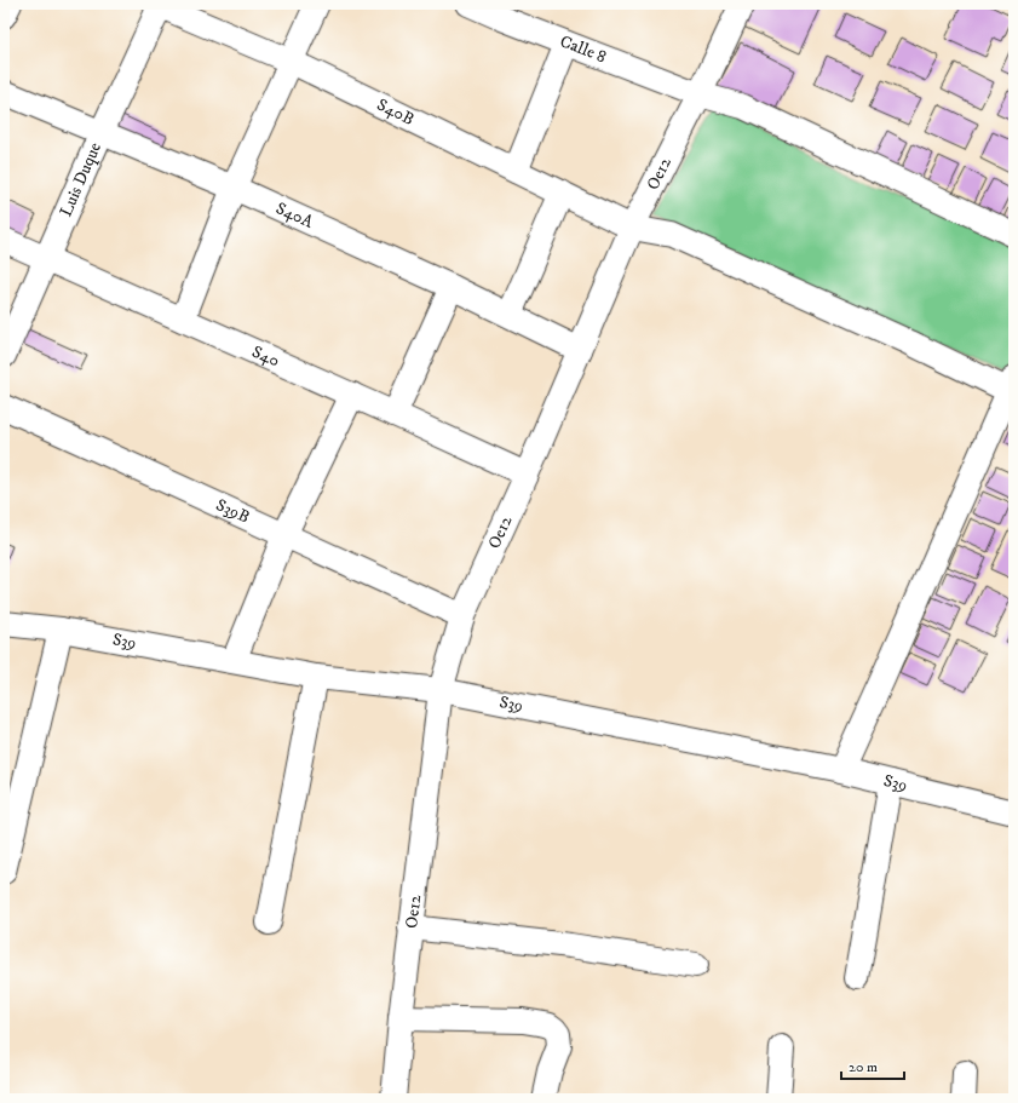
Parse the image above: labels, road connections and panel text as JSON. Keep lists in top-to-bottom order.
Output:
{
  "streets": {
    "street": [
      "Calle 8",
      "S40B",
      "Oe12",
      "Luis Duque",
      "S40A",
      "S40",
      "S39B",
      "S39"
    ]
  },
  "crossings": [
    ["Calle 8", "Oe12"],
    ["S40B", "Oe12"],
    ["S40B", "Luis Duque"],
    ["Oe12", "S40A"],
    ["Oe12", "S40"],
    ["Oe12", "S39B"],
    ["Oe12", "S39"],
    ["Luis Duque", "S40A"],
    ["Luis Duque", "S40"]
  ],
  "scale_bar": "20 m"
}
